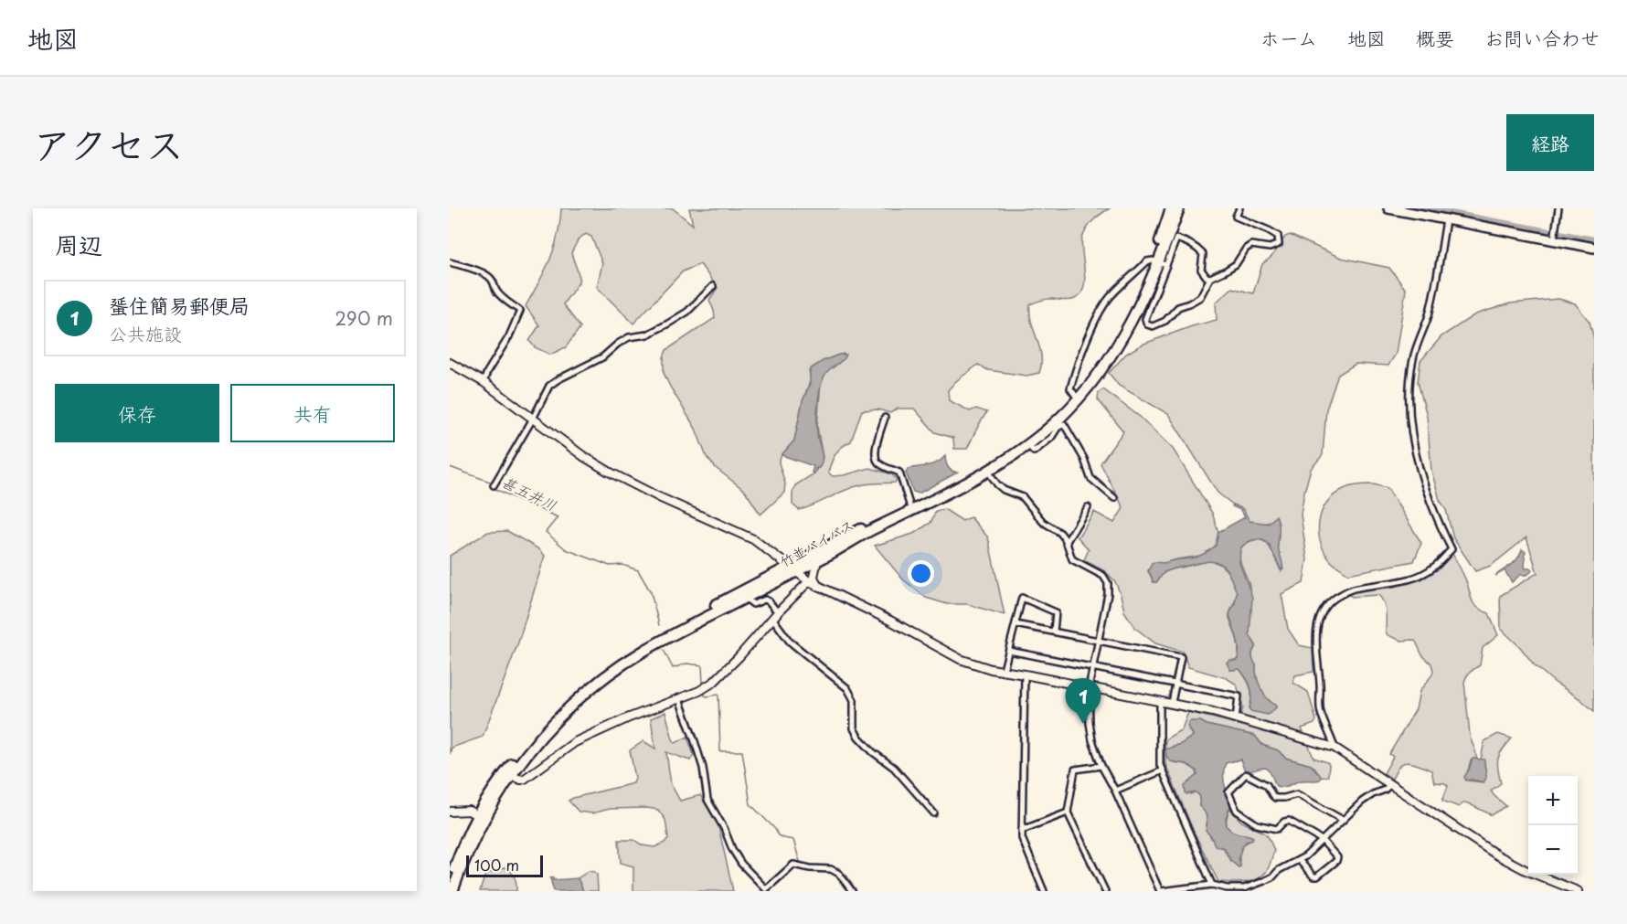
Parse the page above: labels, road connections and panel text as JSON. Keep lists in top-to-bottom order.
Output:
{
  "streets": {
    "highway": ["竹並バイパス"]
  },
  "water": ["甚五井川"],
  "scale_bar": "100 m",
  "page": {
    "header": "地図",
    "nav": [
      "ホーム",
      "地図",
      "概要",
      "お問い合わせ"
    ],
    "title": "アクセス",
    "buttons": [
      "経路",
      ["保存", "共有"]
    ],
    "heading": "周辺",
    "list": [
      {
        "mark": "1",
        "name": "蜑住簡易郵便局",
        "note": "公共施設",
        "value": "290 m"
      }
    ],
    "pins": "1",
    "map_buttons": ["+", "−"],
    "scale": "100 m"
  }
}
